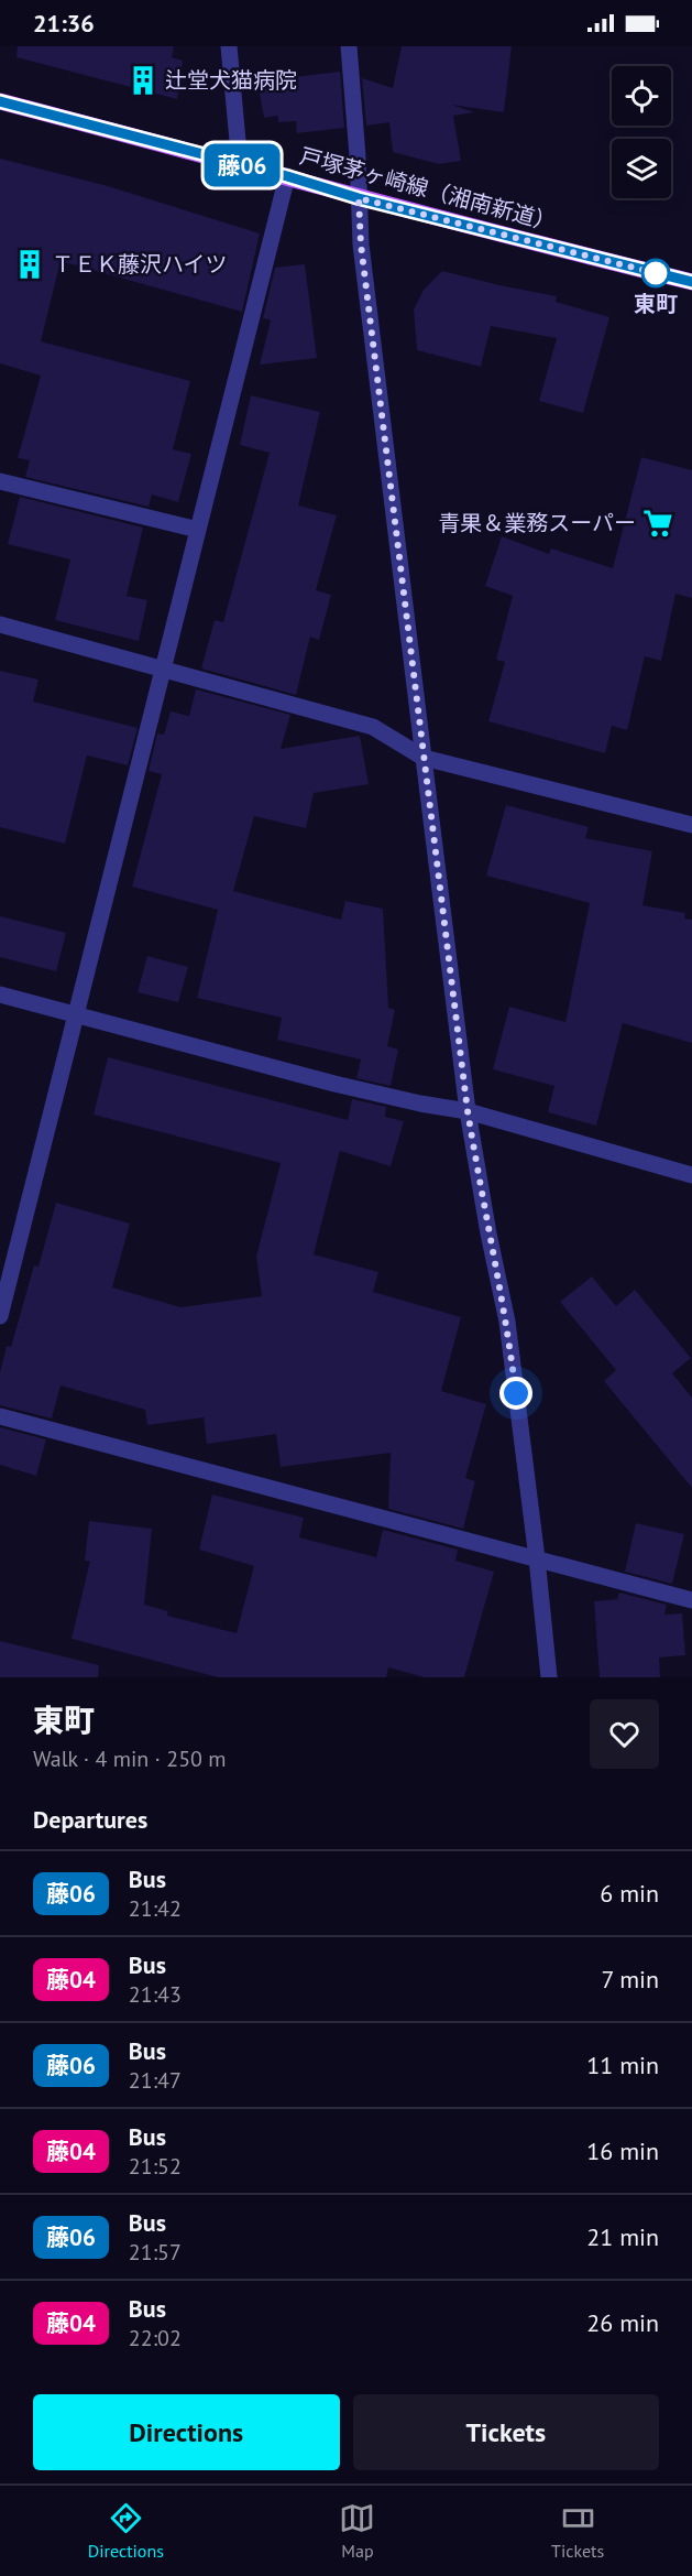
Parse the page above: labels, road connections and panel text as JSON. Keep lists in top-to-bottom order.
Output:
{
  "streets": {
    "main road": ["戸塚茅ヶ崎線（湘南新道）"]
  },
  "places": {
    "building": ["辻堂犬猫病院", "ＴＥＫ藤沢ハイツ"],
    "other": ["東町"],
    "supermarket": ["青果＆業務スーパー"]
  },
  "lines": ["bus line 藤06"],
  "page": {
    "status": "21:36",
    "on_map": "藤06",
    "heading": [
      ["東町", "Walk · 4 min · 250 m"],
      "Departures"
    ],
    "list": [
      {
        "mark": "藤06",
        "name": "Bus",
        "note": "21:42",
        "value": "6 min"
      },
      {
        "mark": "藤04",
        "name": "Bus",
        "note": "21:43",
        "value": "7 min"
      },
      {
        "mark": "藤06",
        "name": "Bus",
        "note": "21:47",
        "value": "11 min"
      },
      {
        "mark": "藤04",
        "name": "Bus",
        "note": "21:52",
        "value": "16 min"
      },
      {
        "mark": "藤06",
        "name": "Bus",
        "note": "21:57",
        "value": "21 min"
      },
      {
        "mark": "藤04",
        "name": "Bus",
        "note": "22:02",
        "value": "26 min"
      }
    ],
    "buttons": ["Directions", "Tickets"],
    "tabs": ["Directions", "Map", "Tickets"]
  }
}
